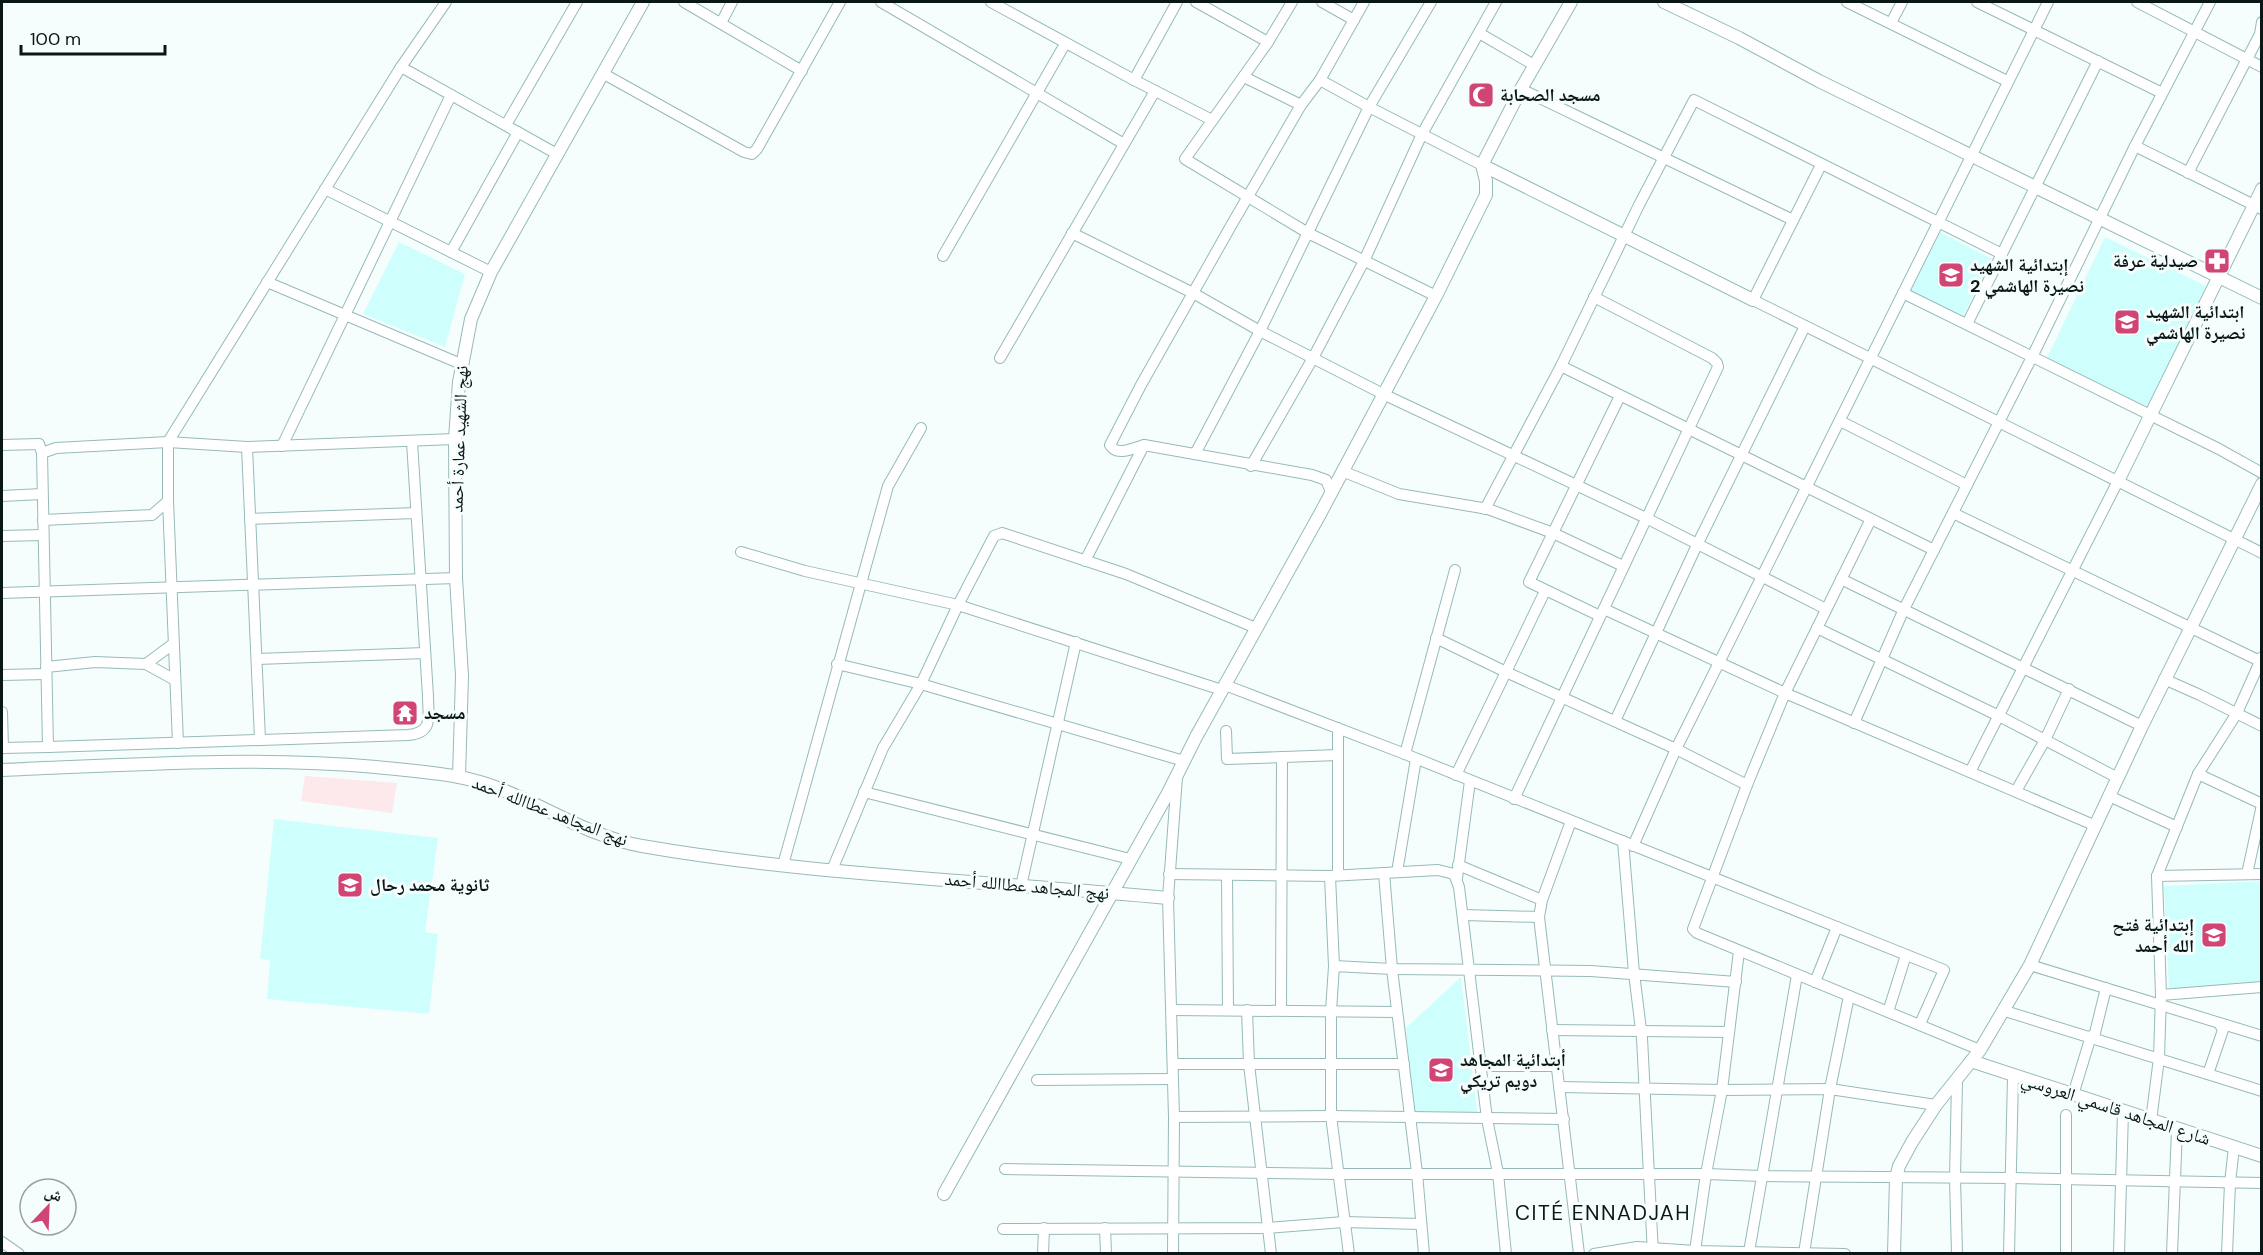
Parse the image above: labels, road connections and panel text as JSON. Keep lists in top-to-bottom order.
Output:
{
  "streets": {
    "street": ["نهج الشهيد عمارة أحمد", "نهج المجاهد عطاالله أحمد", "شارع المجاهد قاسمي العروسي"]
  },
  "crossings": [
    ["نهج الشهيد عمارة أحمد", "نهج المجاهد عطاالله أحمد"]
  ],
  "districts": ["CITÉ ENNADJAH"],
  "places": {
    "mosque": ["مسجد الصحابة"],
    "pharmacy": ["صيدلية عرفة"],
    "school or university": [
      "إبتدائية الشهيد نصيرة الهاشمي 2",
      "ابتدائية الشهيد نصيرة الهاشمي",
      "ثانوية محمد رحال",
      "إبتدائية فتح الله أحمد",
      "أبتدائية المجاهد دويم تريكي"
    ],
    "temple": ["مسجد"]
  },
  "scale_bar": "100 m",
  "north": "top right"
}
